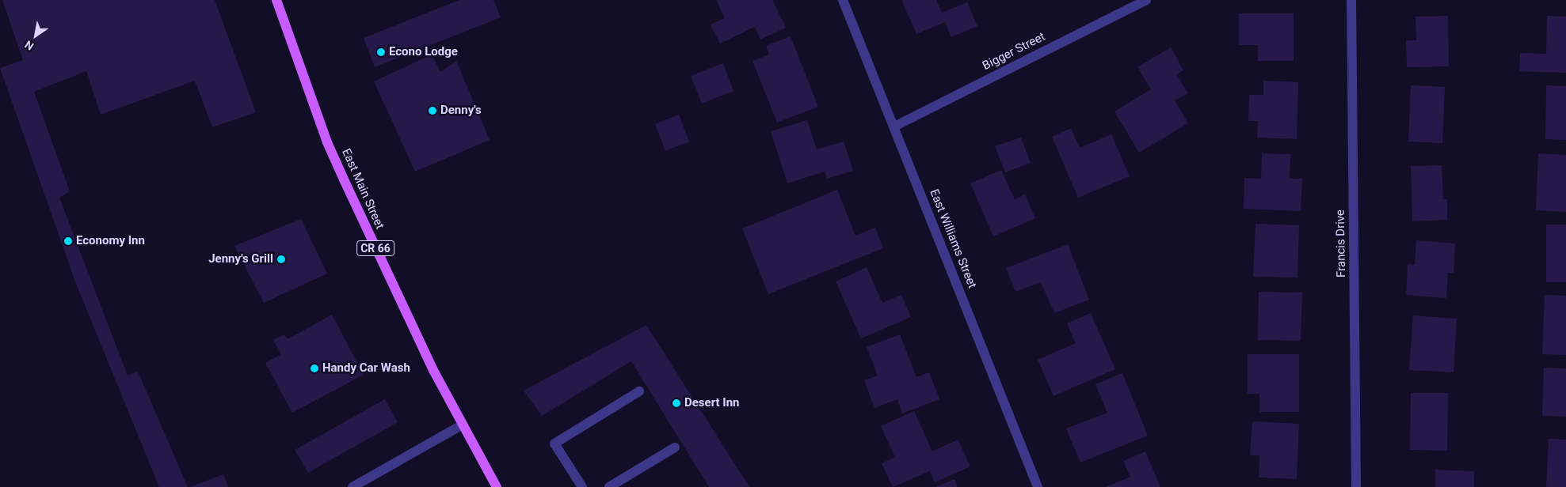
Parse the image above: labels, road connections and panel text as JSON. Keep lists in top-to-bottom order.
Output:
{
  "streets": {
    "main road": ["East Main Street", "CR 66"],
    "street": ["Bigger Street", "East Williams Street", "Francis Drive"]
  },
  "crossings": [
    ["Bigger Street", "East Williams Street"]
  ],
  "places": [
    "Econo Lodge",
    "Denny's",
    "Economy Inn",
    "Jenny's Grill",
    "Handy Car Wash",
    "Desert Inn"
  ],
  "north": "bottom left"
}
